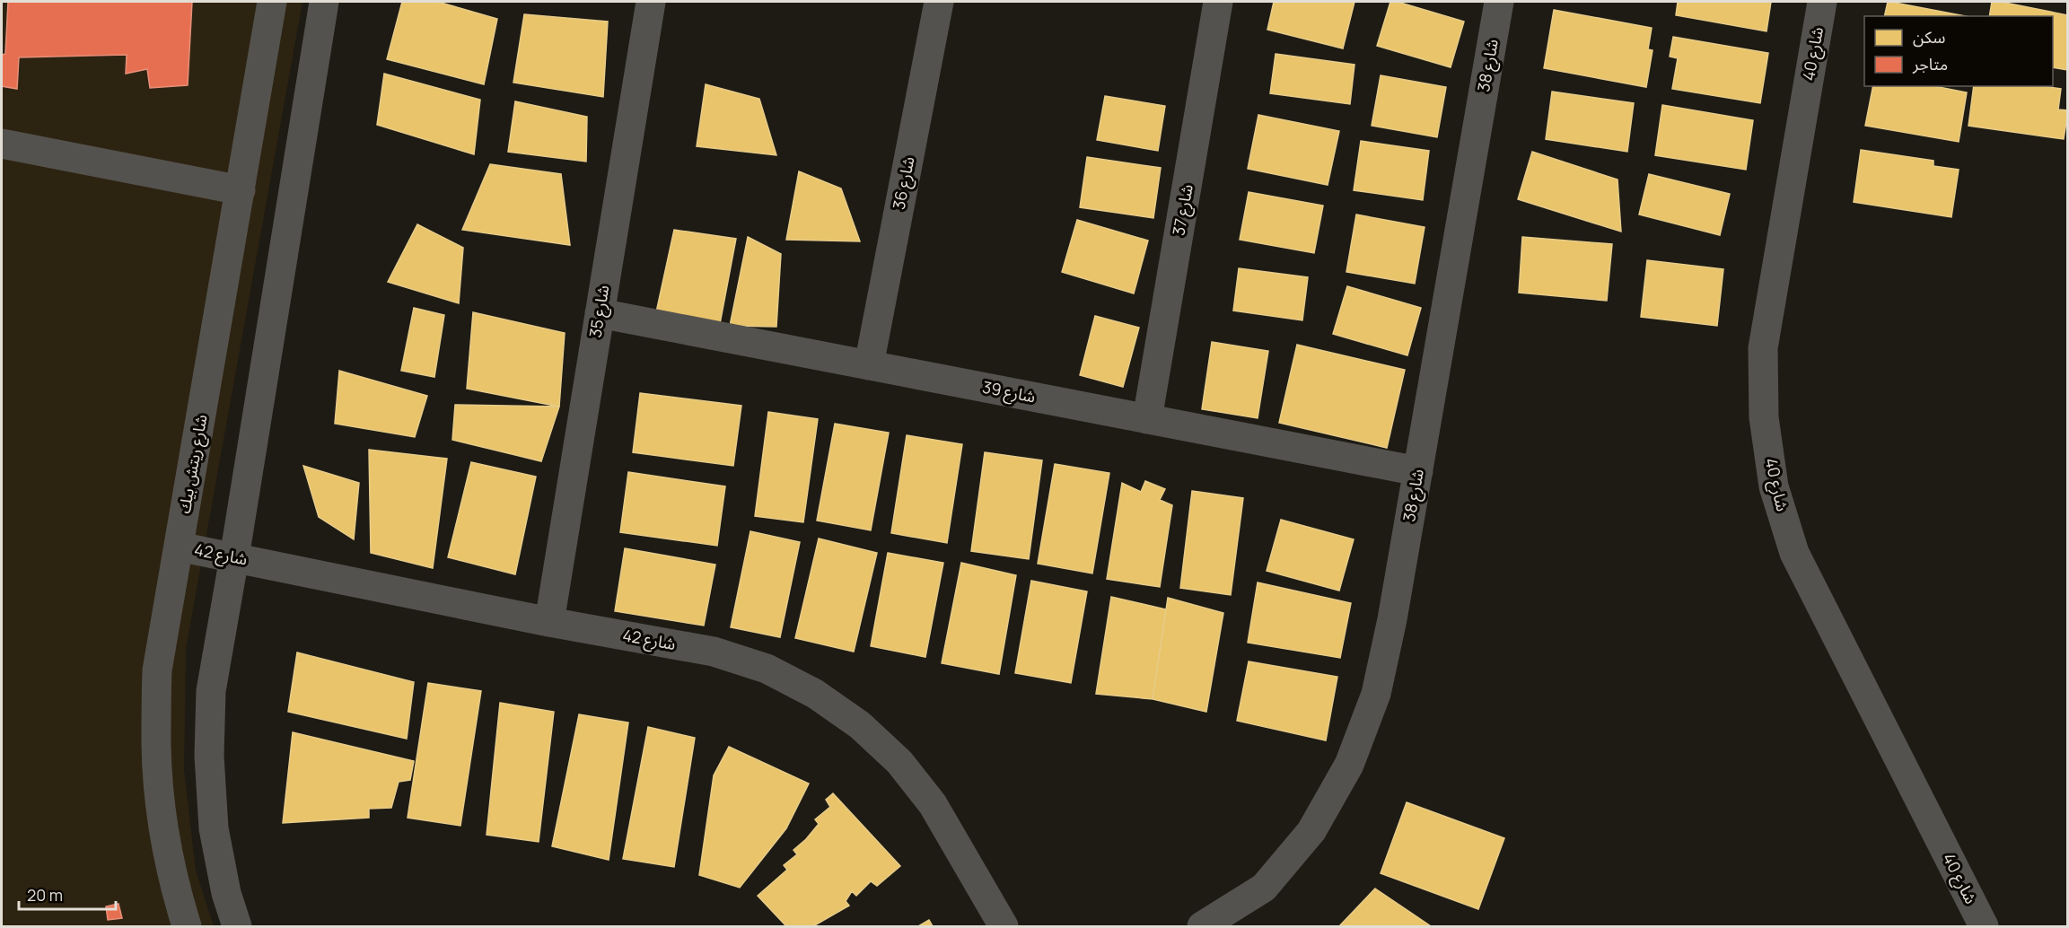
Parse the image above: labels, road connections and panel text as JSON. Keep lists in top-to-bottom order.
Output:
{
  "streets": {
    "street": [
      "شارع 40",
      "شارع 38",
      "شارع 36",
      "شارع 37",
      "شارع 35",
      "شارع 39",
      "شارع ريتش بيك",
      "شارع 42"
    ]
  },
  "crossings": [
    ["شارع 38", "شارع 39"],
    ["شارع 36", "شارع 39"],
    ["شارع 37", "شارع 39"],
    ["شارع 35", "شارع 39"],
    ["شارع 35", "شارع 42"],
    ["شارع ريتش بيك", "شارع 42"]
  ],
  "legend": ["سكن", "متاجر"],
  "scale_bar": "20 m"
}
